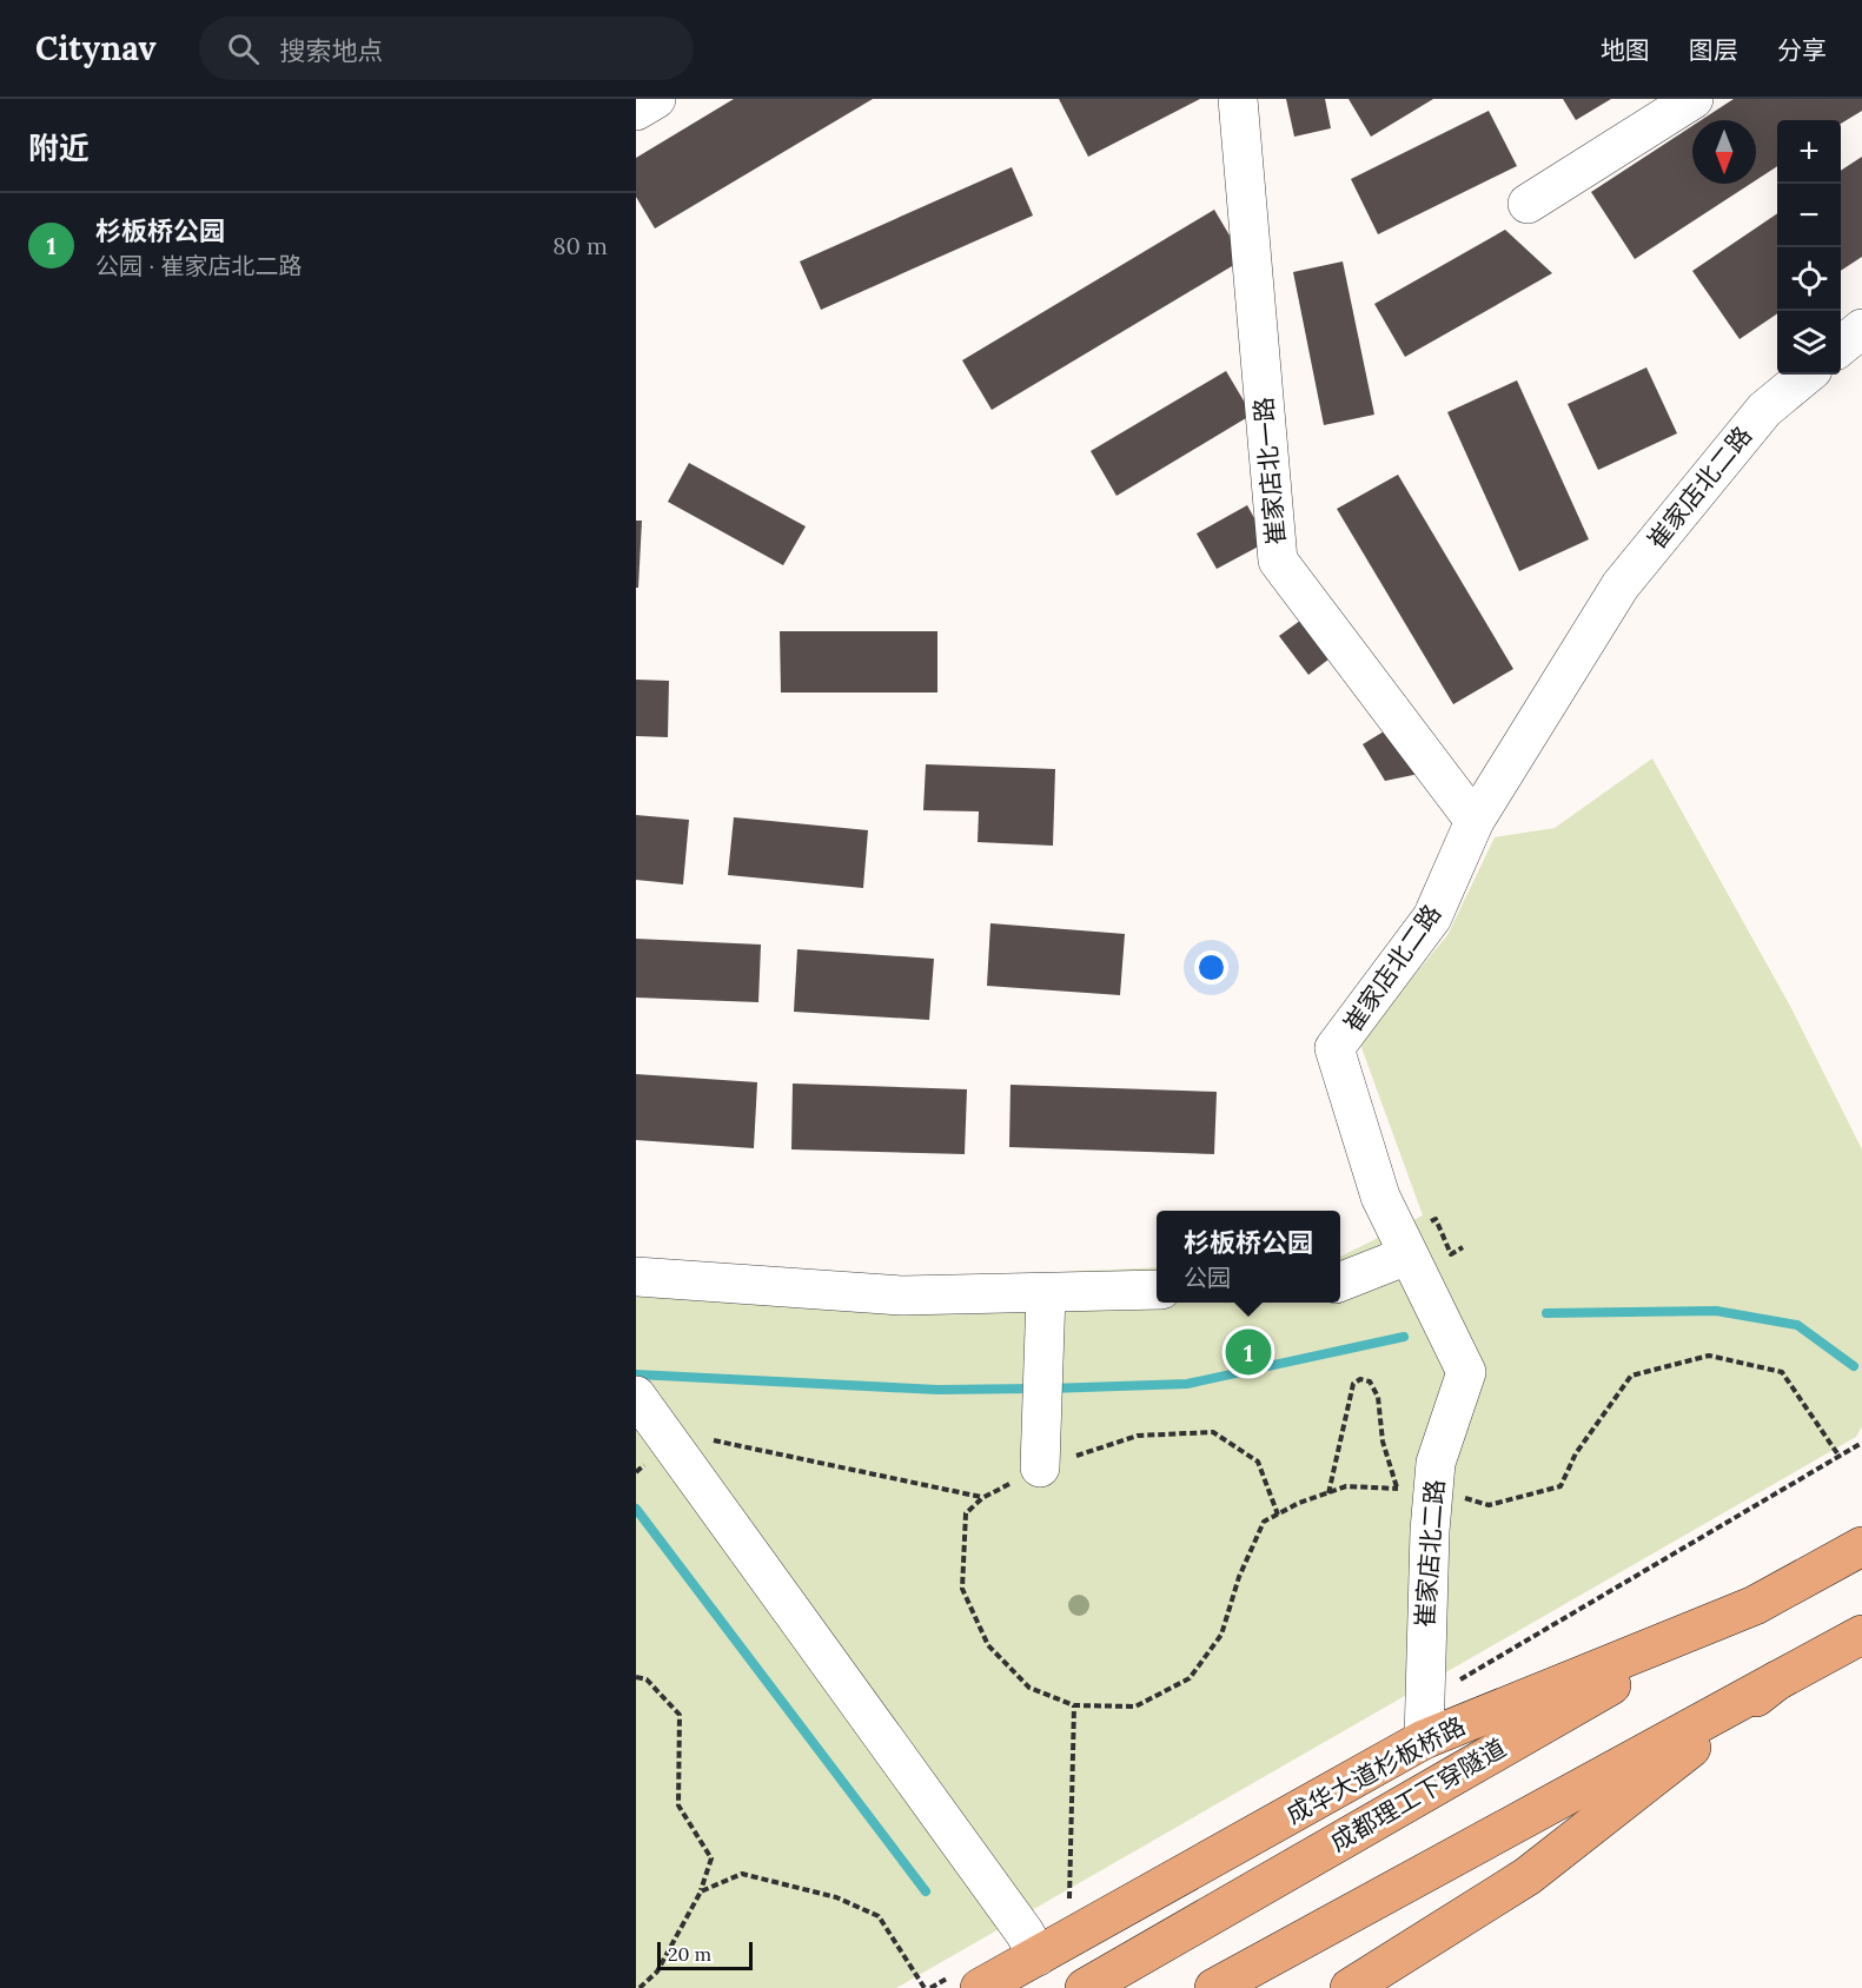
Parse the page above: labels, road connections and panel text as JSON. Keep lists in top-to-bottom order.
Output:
{
  "streets": {
    "main road": ["成华大道杉板桥路", "成都理工下穿隧道"],
    "street": ["崔家店北一路", "崔家店北二路"]
  },
  "crossings": [
    ["崔家店北一路", "崔家店北二路"],
    ["崔家店北二路", "成华大道杉板桥路"],
    ["成华大道杉板桥路", "成都理工下穿隧道"]
  ],
  "scale_bar": "20 m",
  "north": "bottom",
  "page": {
    "header": "Citynav",
    "search": "搜索地点",
    "nav": ["地图", "图层", "分享"],
    "heading": "附近",
    "map_buttons": ["+", "−"],
    "list": [
      {
        "mark": "1",
        "name": "杉板桥公园",
        "note": "公园 · 崔家店北二路",
        "value": "80 m"
      }
    ],
    "popup": ["杉板桥公园", "公园"],
    "pins": "1",
    "scale": "20 m"
  }
}
